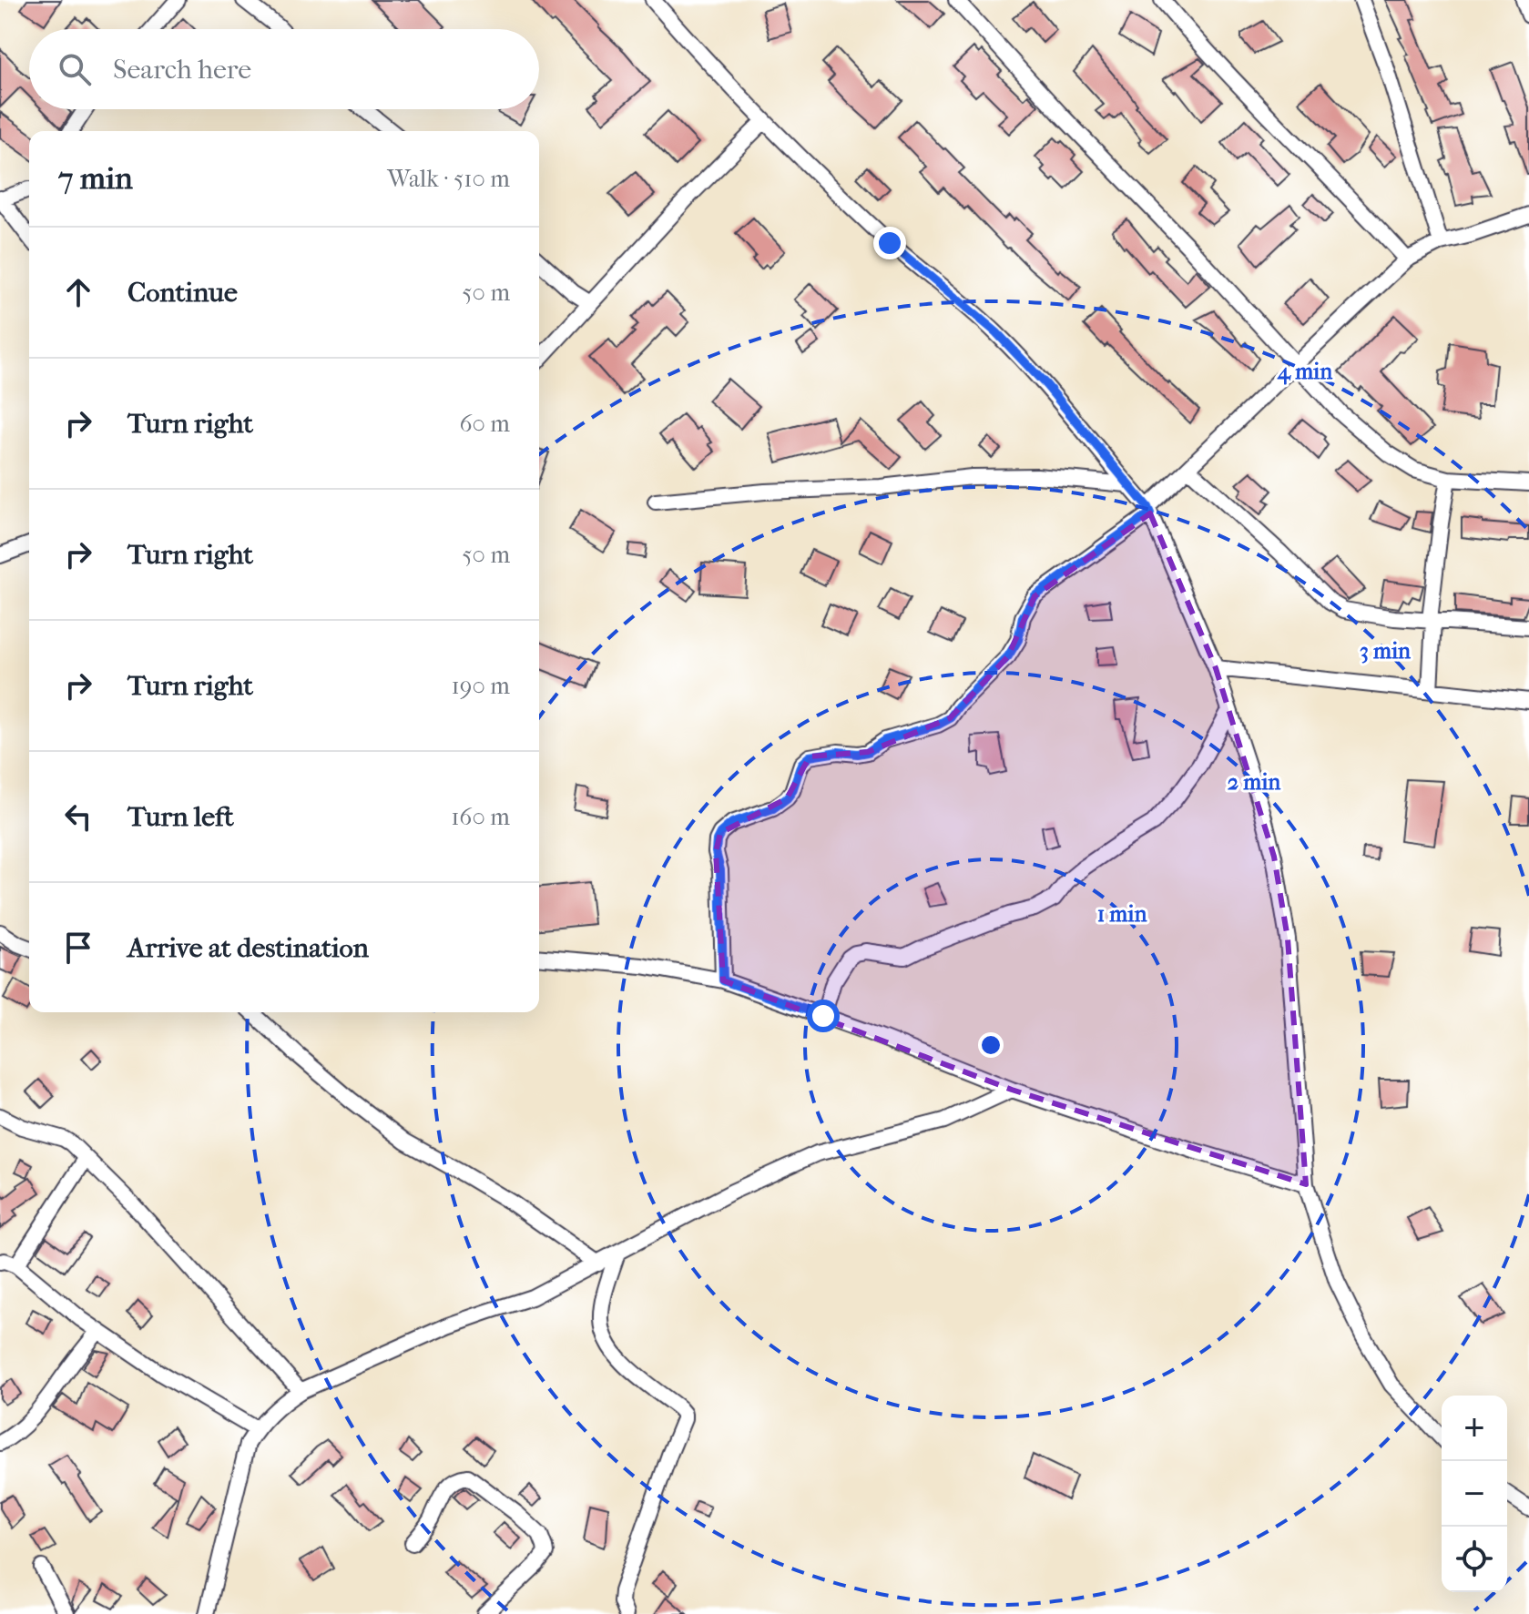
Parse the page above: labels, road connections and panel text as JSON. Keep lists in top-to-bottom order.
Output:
{
  "page": {
    "search": "Search here",
    "heading": ["7 min", "Walk · 510 m"],
    "list": [
      ["Continue", "50 m"],
      ["Turn right", "60 m"],
      ["Turn right", "50 m"],
      ["Turn right", "190 m"],
      ["Turn left", "160 m"],
      "Arrive at destination"
    ],
    "map_buttons": ["+", "−"]
  },
  "rings": [
    "4 min",
    "3 min",
    "2 min",
    "1 min"
  ]
}
